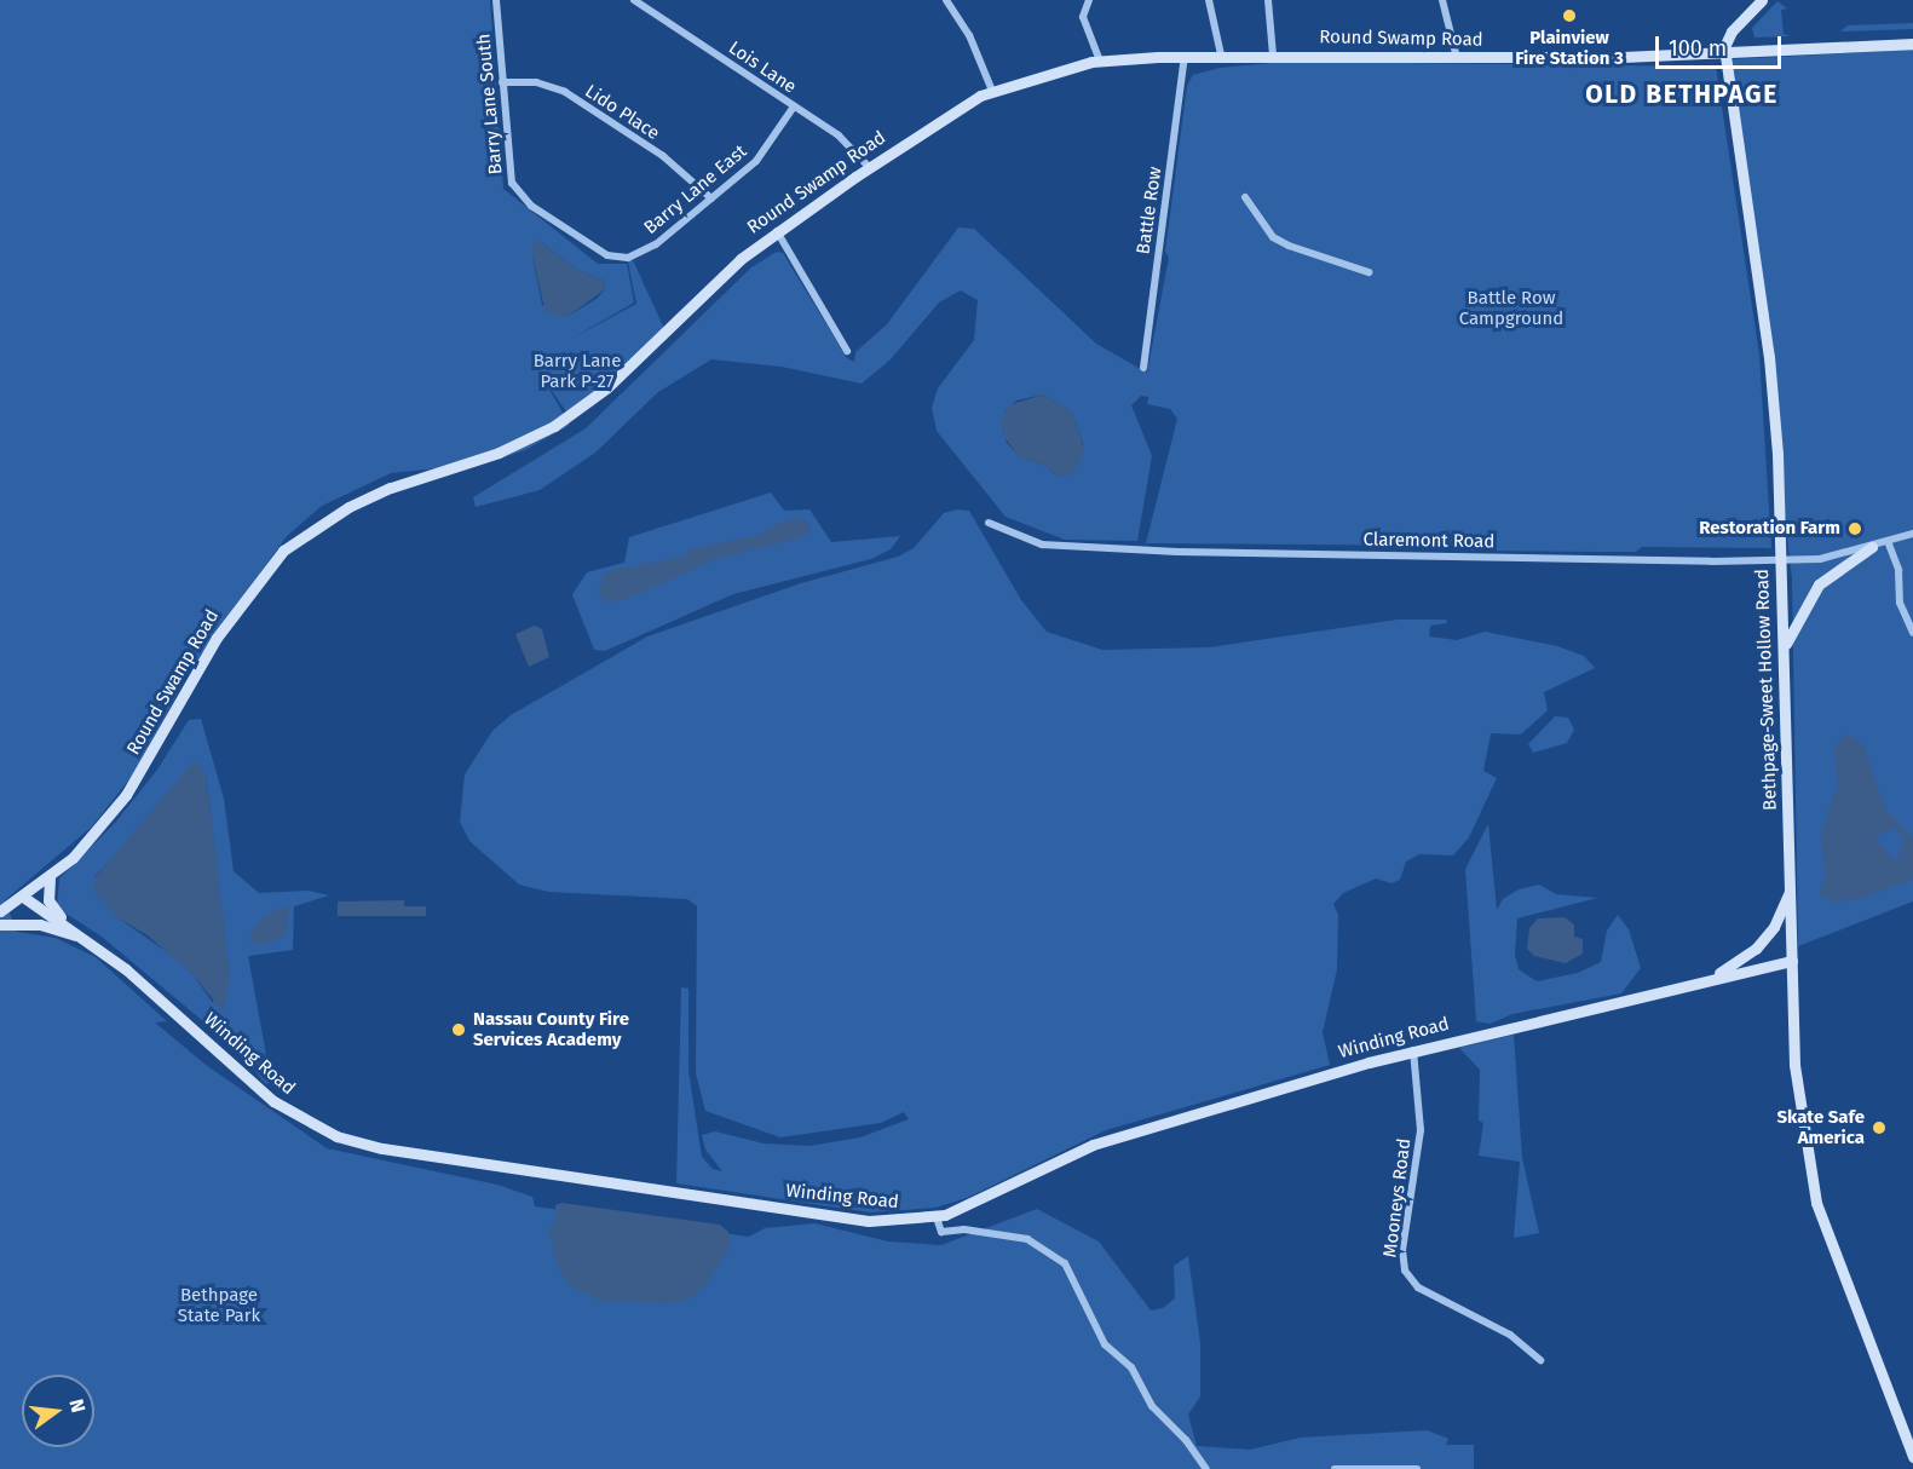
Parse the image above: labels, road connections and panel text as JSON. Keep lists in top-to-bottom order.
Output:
{
  "streets": {
    "main road": ["Round Swamp Road", "Bethpage-Sweet Hollow Road", "Winding Road"],
    "street": [
      "Lois Lane",
      "Barry Lane South",
      "Lido Place",
      "Barry Lane East",
      "Battle Row",
      "Claremont Road",
      "Mooneys Road"
    ]
  },
  "crossings": [
    ["Round Swamp Road", "Lois Lane"],
    ["Round Swamp Road", "Battle Row"],
    ["Round Swamp Road", "Bethpage-Sweet Hollow Road"],
    ["Round Swamp Road", "Winding Road"],
    ["Lois Lane", "Barry Lane East"],
    ["Barry Lane South", "Lido Place"],
    ["Barry Lane South", "Barry Lane East"],
    ["Lido Place", "Barry Lane East"],
    ["Claremont Road", "Bethpage-Sweet Hollow Road"],
    ["Bethpage-Sweet Hollow Road", "Winding Road"],
    ["Winding Road", "Mooneys Road"]
  ],
  "districts": ["OLD BETHPAGE"],
  "parks": ["Battle Row Campground", "Barry Lane Park P-27", "Bethpage State Park"],
  "places": [
    "Plainview Fire Station 3",
    "Restoration Farm",
    "Nassau County Fire Services Academy",
    "Skate Safe America"
  ],
  "scale_bar": "100 m",
  "north": "right"
}
